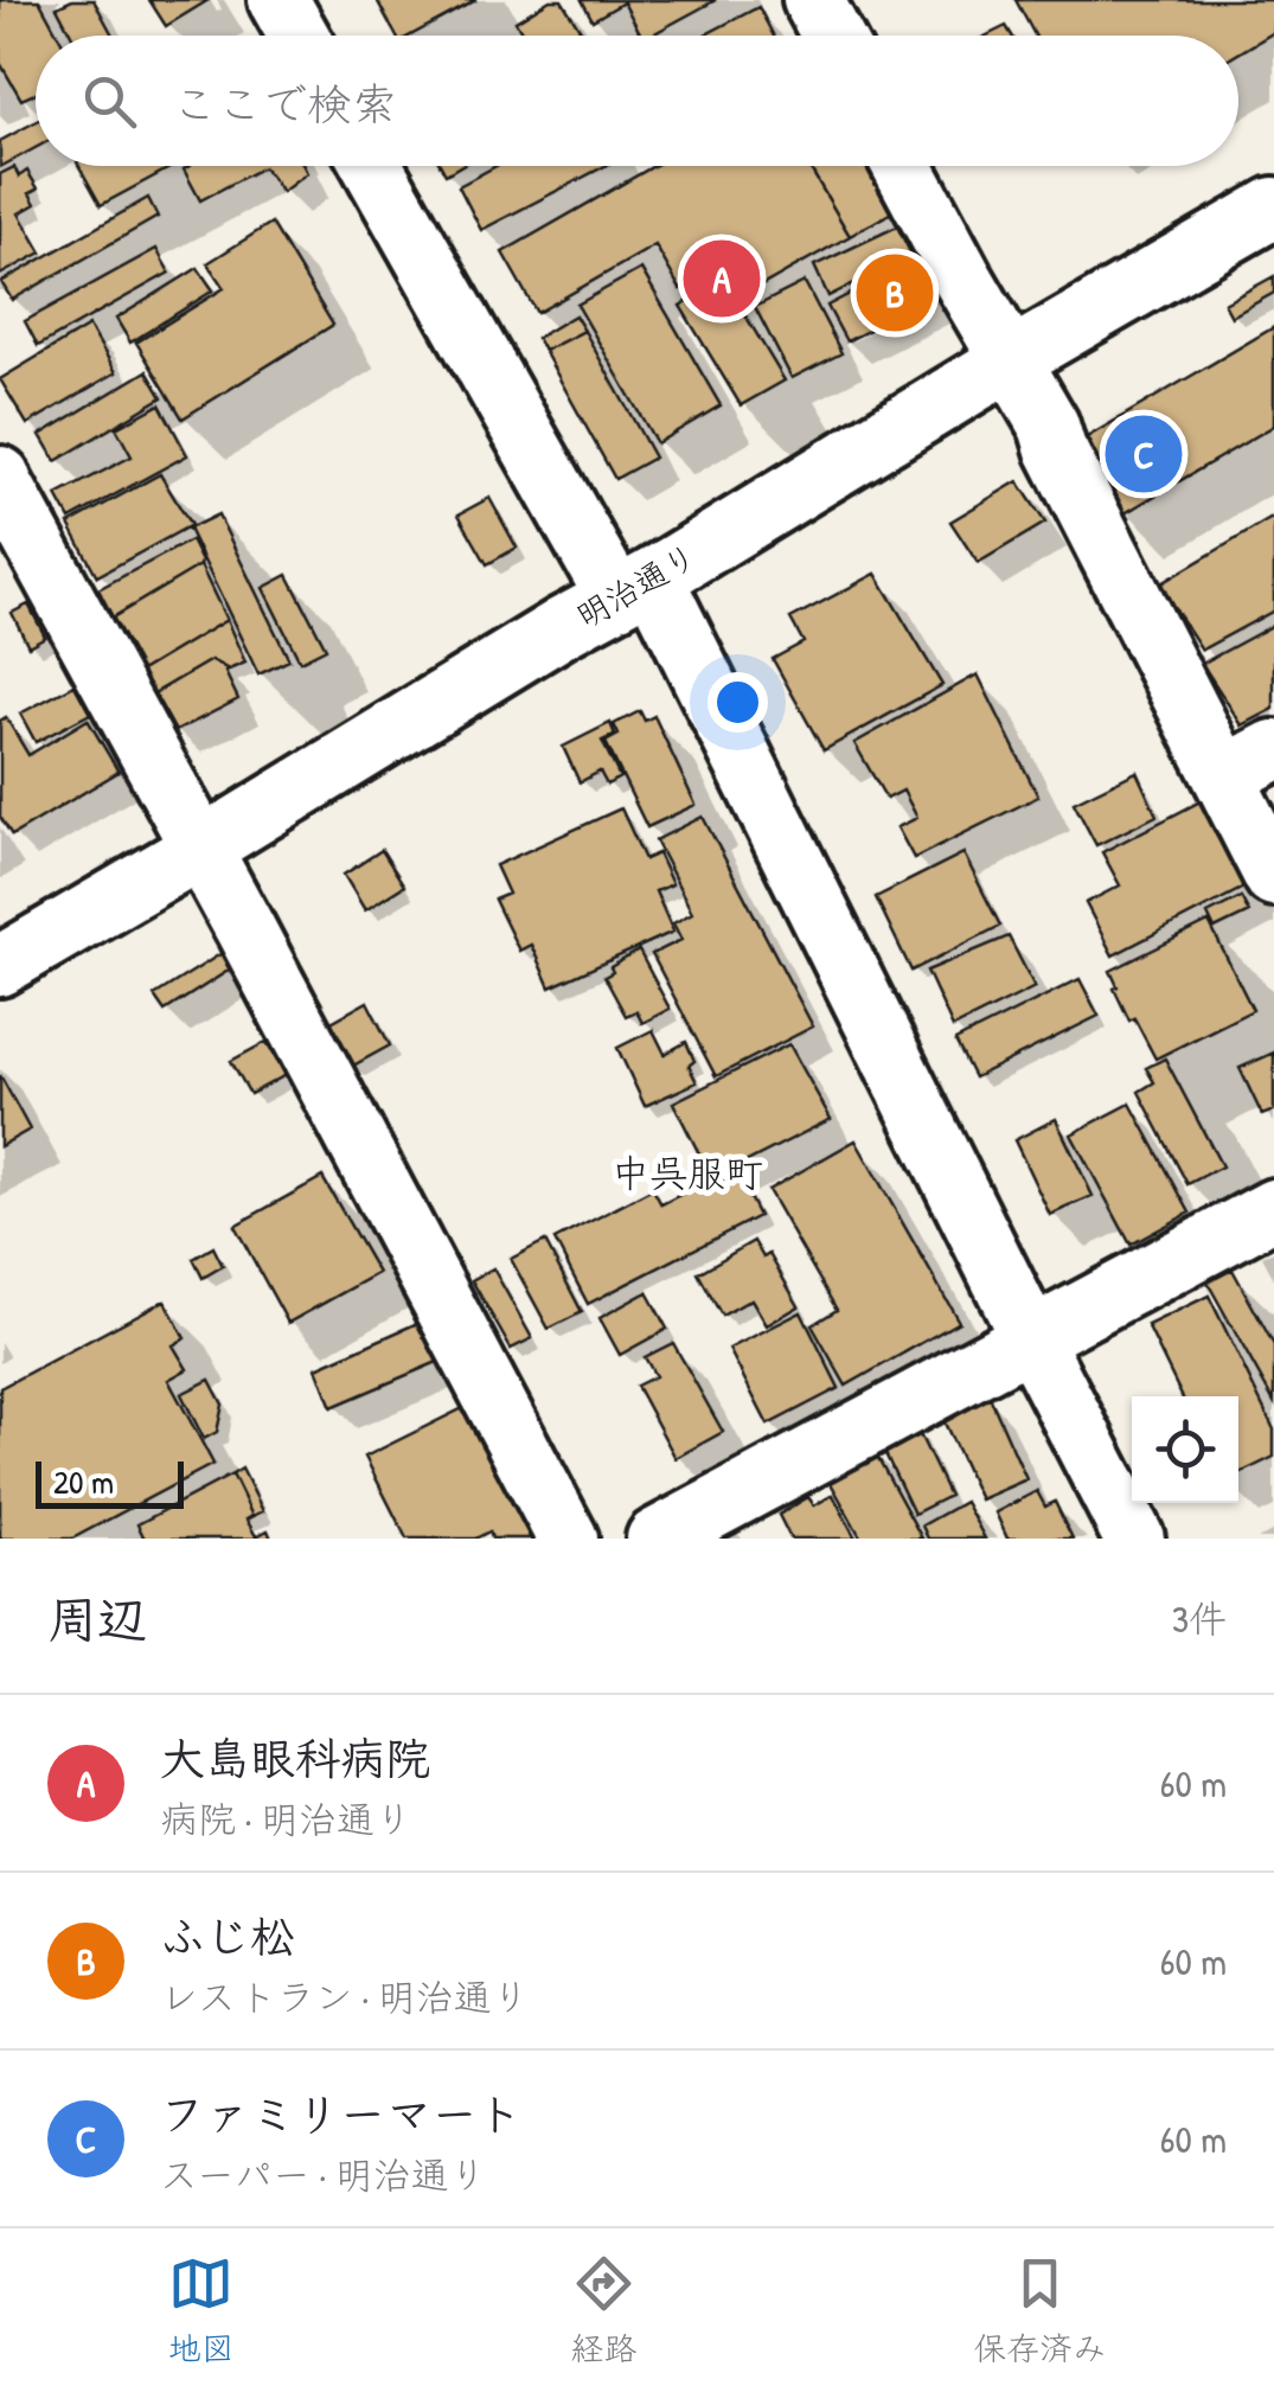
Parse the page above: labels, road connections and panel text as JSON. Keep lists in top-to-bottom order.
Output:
{
  "streets": {
    "street": ["明治通り"]
  },
  "districts": ["中呉服町"],
  "scale_bar": "20 m",
  "page": {
    "search": "ここで検索",
    "pins": ["A", "B", "C"],
    "scale": "20 m",
    "heading": ["周辺", "3件"],
    "list": [
      {
        "mark": "A",
        "name": "大島眼科病院",
        "note": "病院 · 明治通り",
        "value": "60 m"
      },
      {
        "mark": "B",
        "name": "ふじ松",
        "note": "レストラン · 明治通り",
        "value": "60 m"
      },
      {
        "mark": "C",
        "name": "ファミリーマート",
        "note": "スーパー · 明治通り",
        "value": "60 m"
      }
    ],
    "nav": ["地図", "経路", "保存済み"]
  }
}
